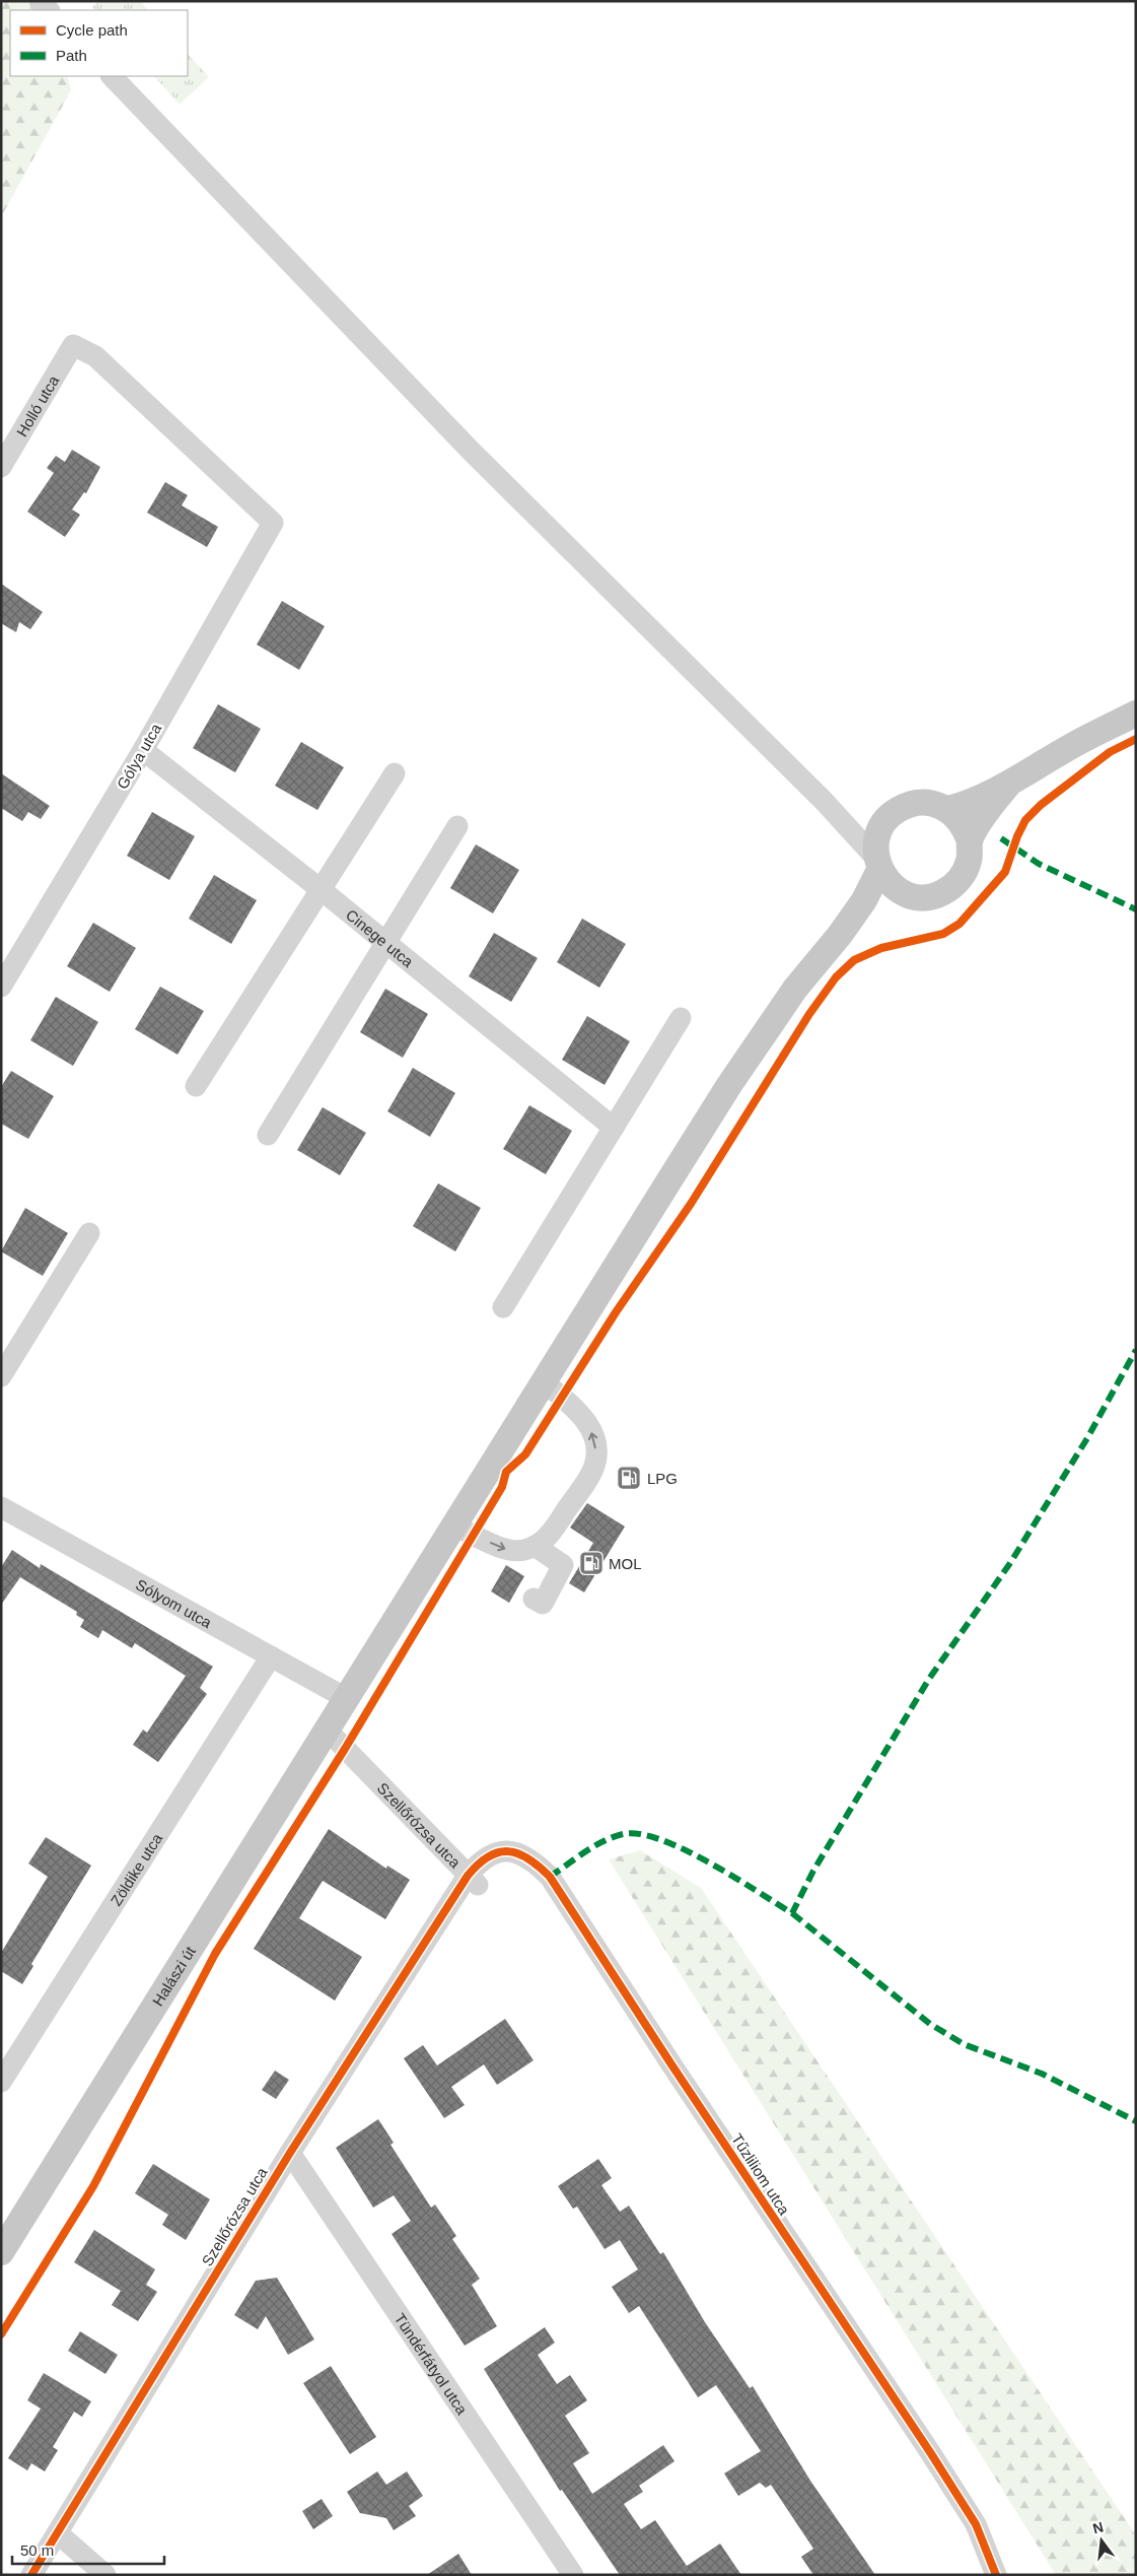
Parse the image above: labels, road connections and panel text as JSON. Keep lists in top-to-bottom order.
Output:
{
  "streets": {
    "main road": ["Halászi út"],
    "street": [
      "Holló utca",
      "Gólya utca",
      "Cinege utca",
      "Sólyom utca",
      "Szellőrózsa utca",
      "Zöldike utca",
      "Tűzliliom utca",
      "Tündérfátyol utca"
    ]
  },
  "crossings": [
    ["Holló utca", "Gólya utca"],
    ["Gólya utca", "Cinege utca"],
    ["Sólyom utca", "Zöldike utca"],
    ["Sólyom utca", "Halászi út"],
    ["Szellőrózsa utca", "Halászi út"],
    ["Szellőrózsa utca", "Tűzliliom utca"],
    ["Szellőrózsa utca", "Tündérfátyol utca"]
  ],
  "places": {
    "fuel station": ["LPG", "MOL"]
  },
  "legend": ["Cycle path", "Path"],
  "scale_bar": "50 m",
  "north": "top"
}
